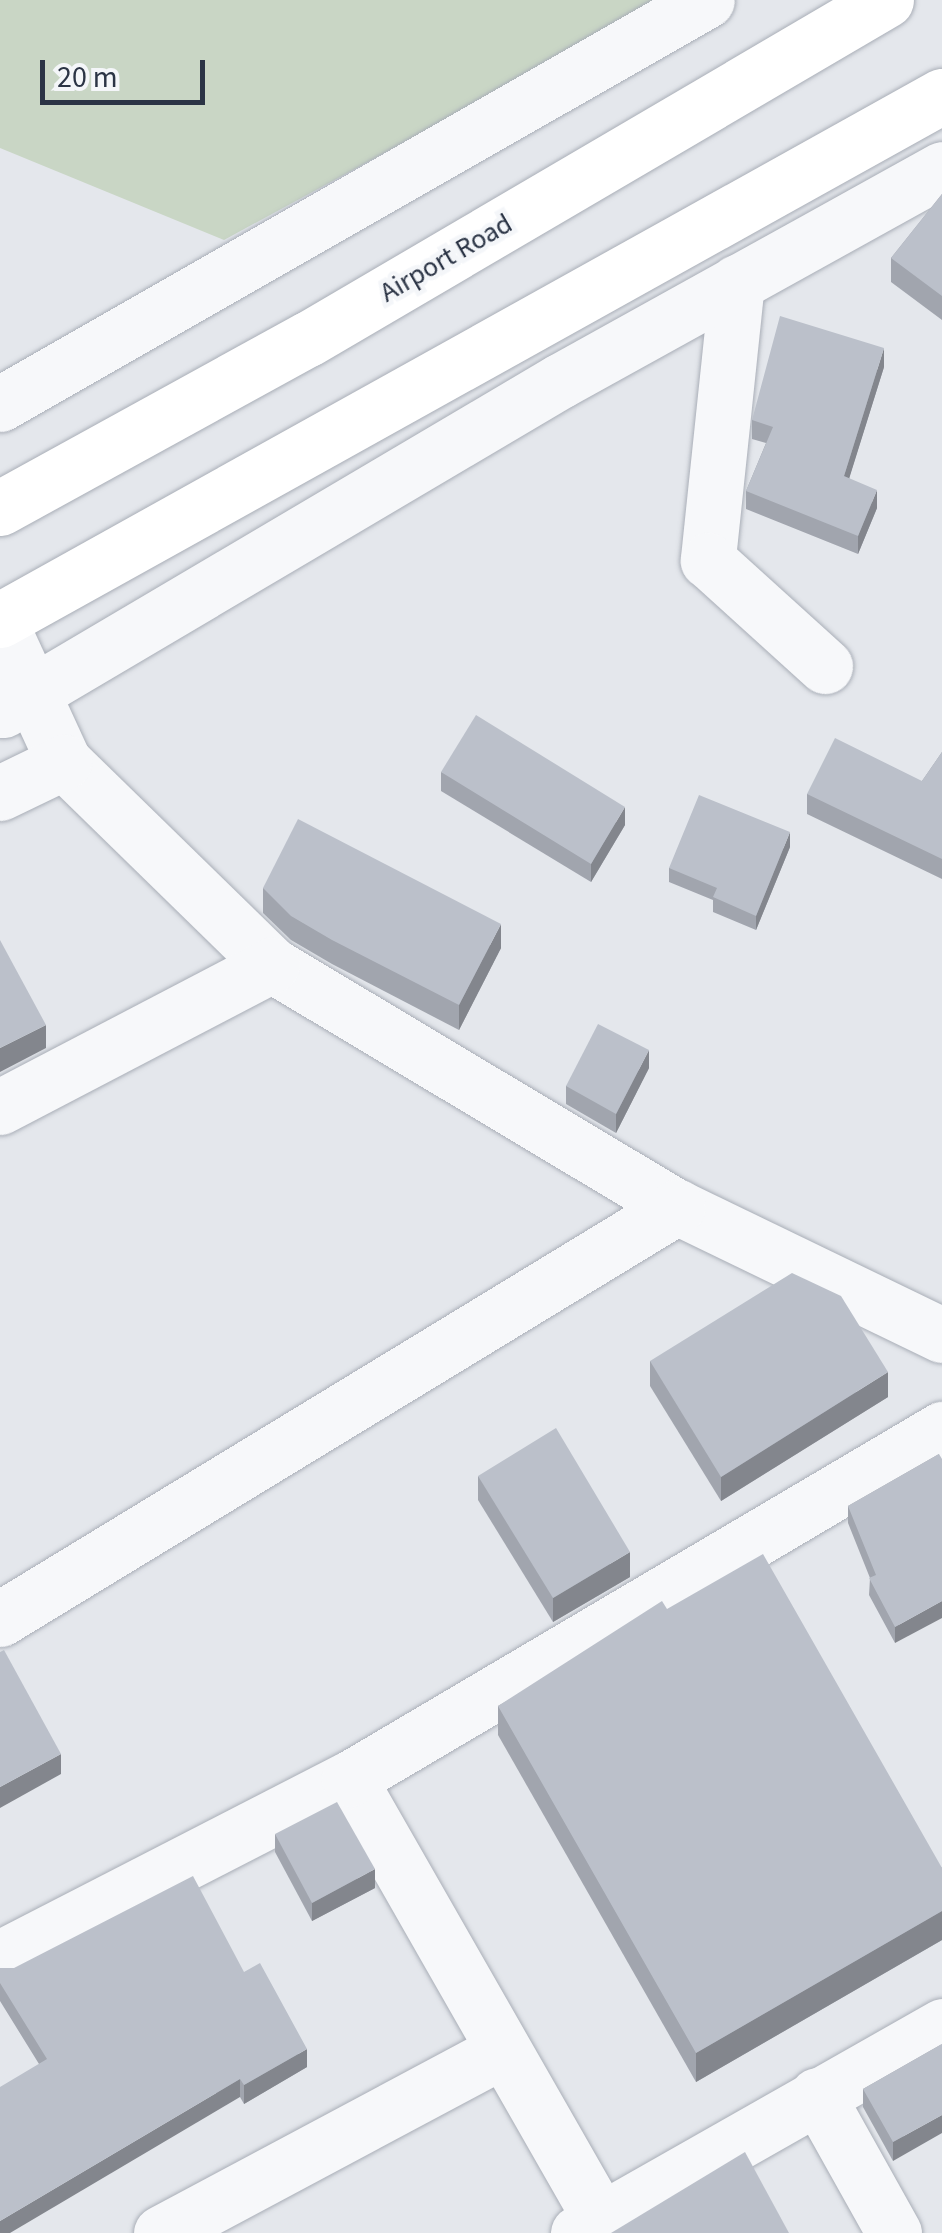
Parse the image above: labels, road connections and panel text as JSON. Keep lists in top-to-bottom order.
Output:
{
  "streets": {
    "main road": ["Airport Road"]
  },
  "scale_bar": "20 m"
}
